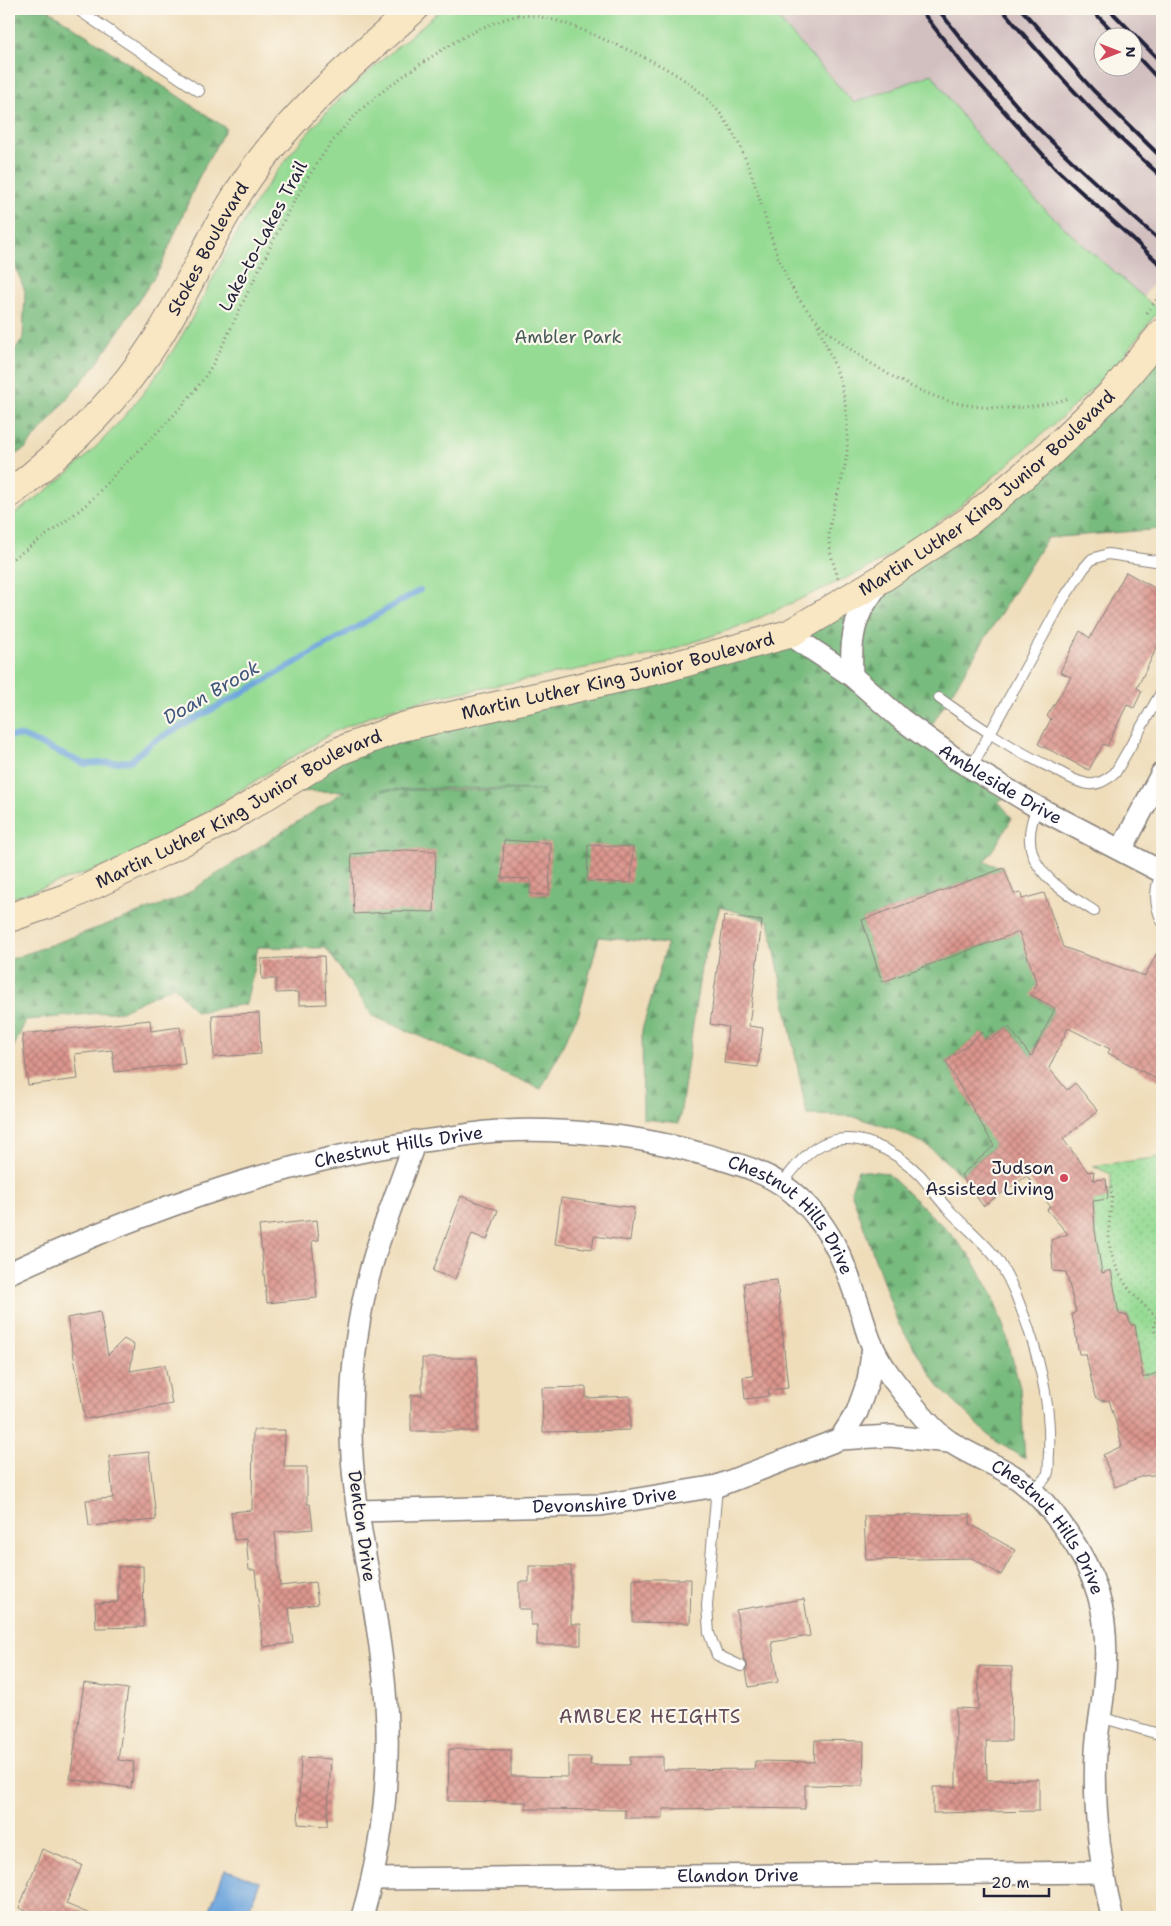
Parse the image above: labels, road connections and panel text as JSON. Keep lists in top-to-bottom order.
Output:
{
  "streets": {
    "main road": ["Stokes Boulevard", "Martin Luther King Junior Boulevard"],
    "street": [
      "Ambleside Drive",
      "Chestnut Hills Drive",
      "Devonshire Drive",
      "Denton Drive",
      "Elandon Drive"
    ],
    "path": ["Lake-to-Lakes Trail"]
  },
  "crossings": [
    ["Martin Luther King Junior Boulevard", "Ambleside Drive"],
    ["Chestnut Hills Drive", "Devonshire Drive"],
    ["Chestnut Hills Drive", "Denton Drive"],
    ["Chestnut Hills Drive", "Elandon Drive"],
    ["Devonshire Drive", "Denton Drive"],
    ["Denton Drive", "Elandon Drive"]
  ],
  "districts": ["AMBLER HEIGHTS"],
  "water": ["Doan Brook"],
  "parks": ["Ambler Park"],
  "places": ["Judson Assisted Living"],
  "scale_bar": "20 m",
  "north": "right"
}
